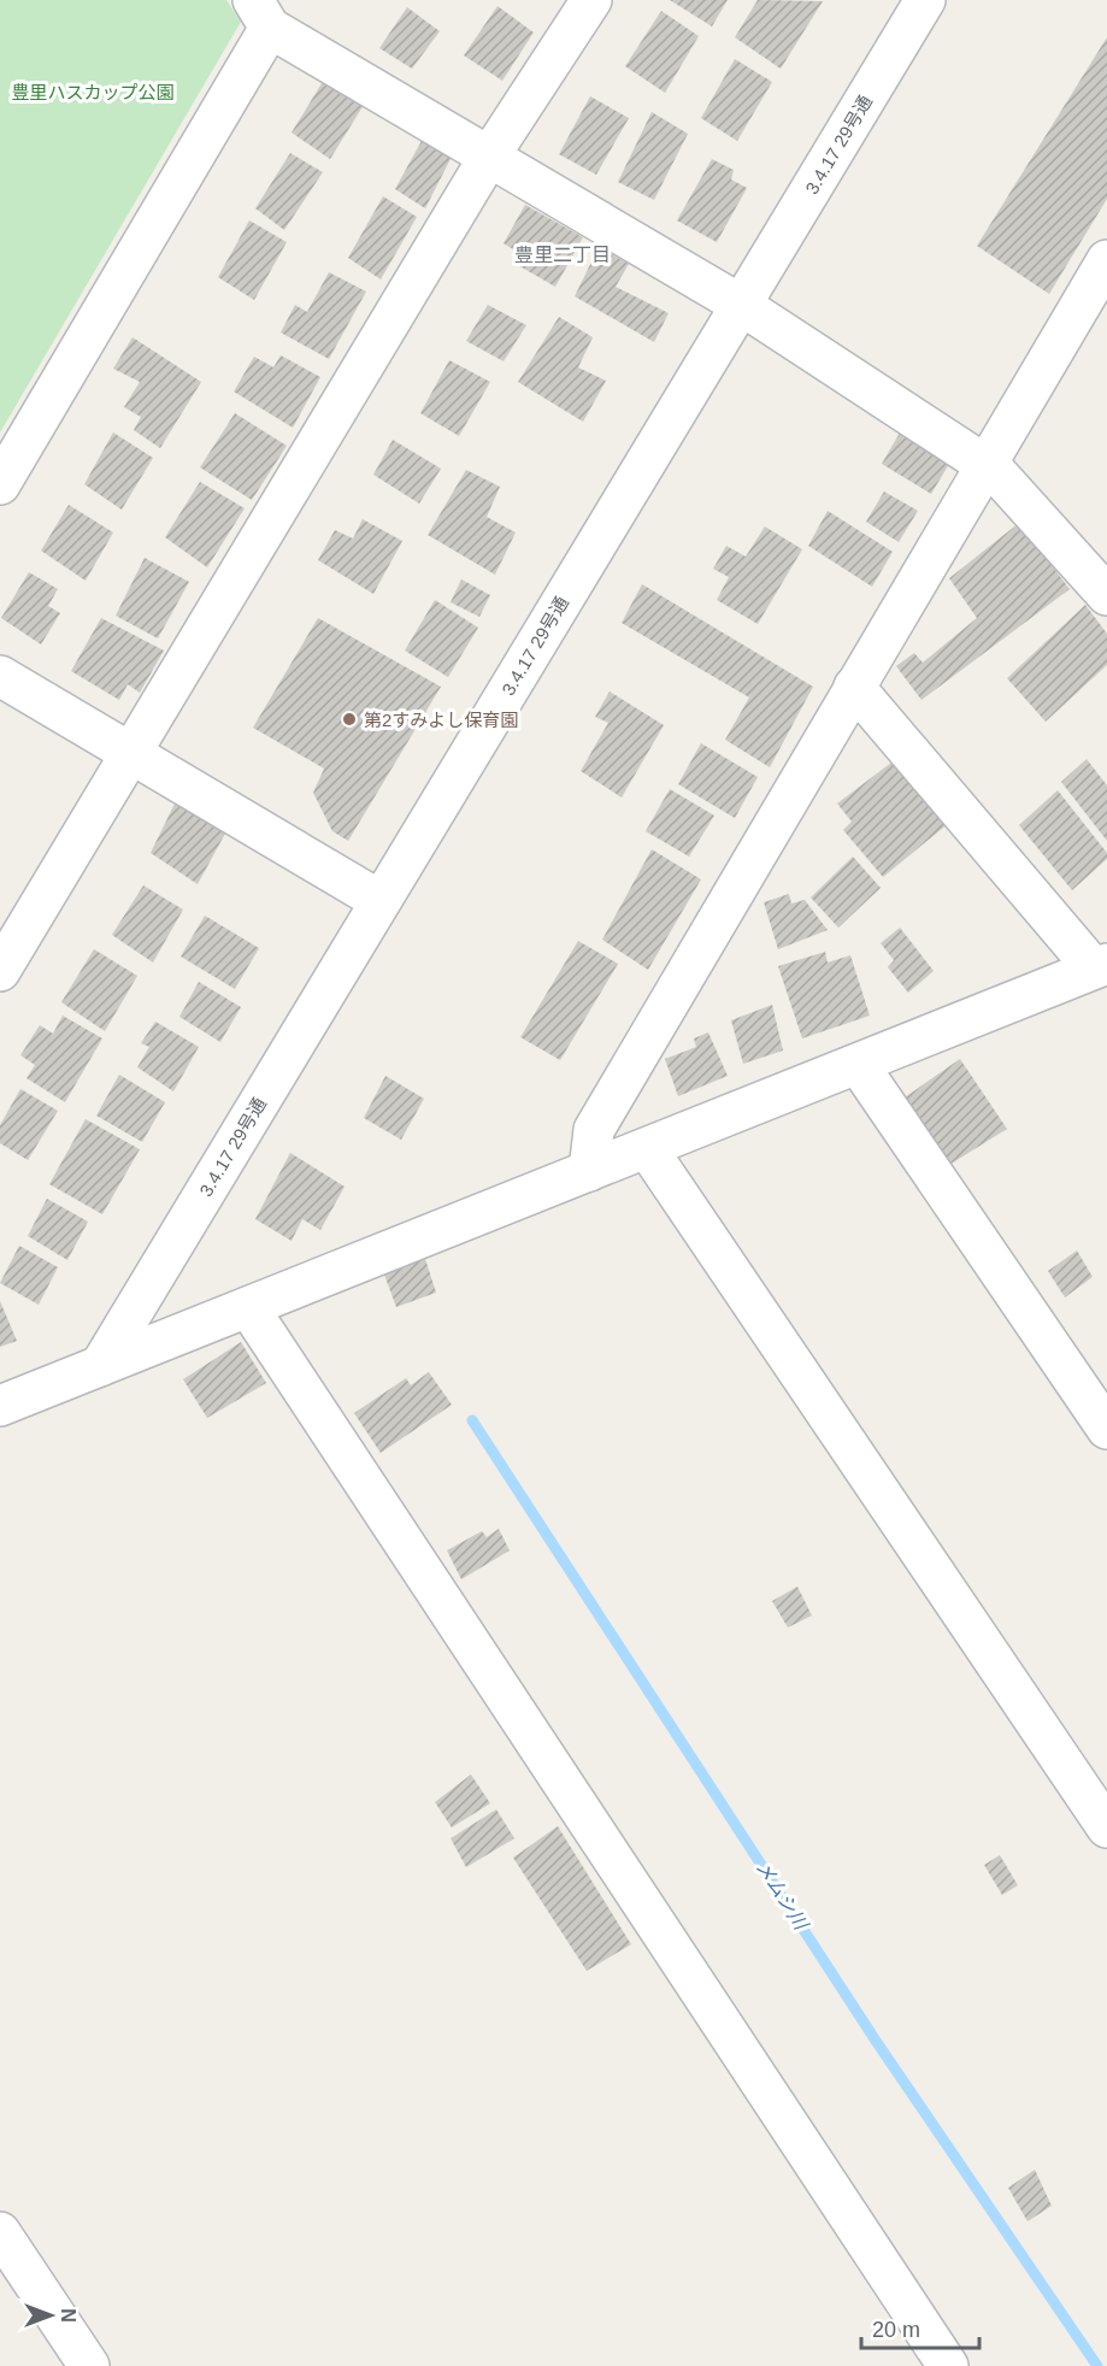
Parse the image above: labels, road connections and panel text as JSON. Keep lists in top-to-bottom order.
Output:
{
  "streets": {
    "street": ["3.4.17 29号通"]
  },
  "districts": ["豊里二丁目"],
  "water": ["メムシ川"],
  "parks": ["豊里ハスカップ公園"],
  "places": ["第2すみよし保育園"],
  "scale_bar": "20 m",
  "north": "right"
}
